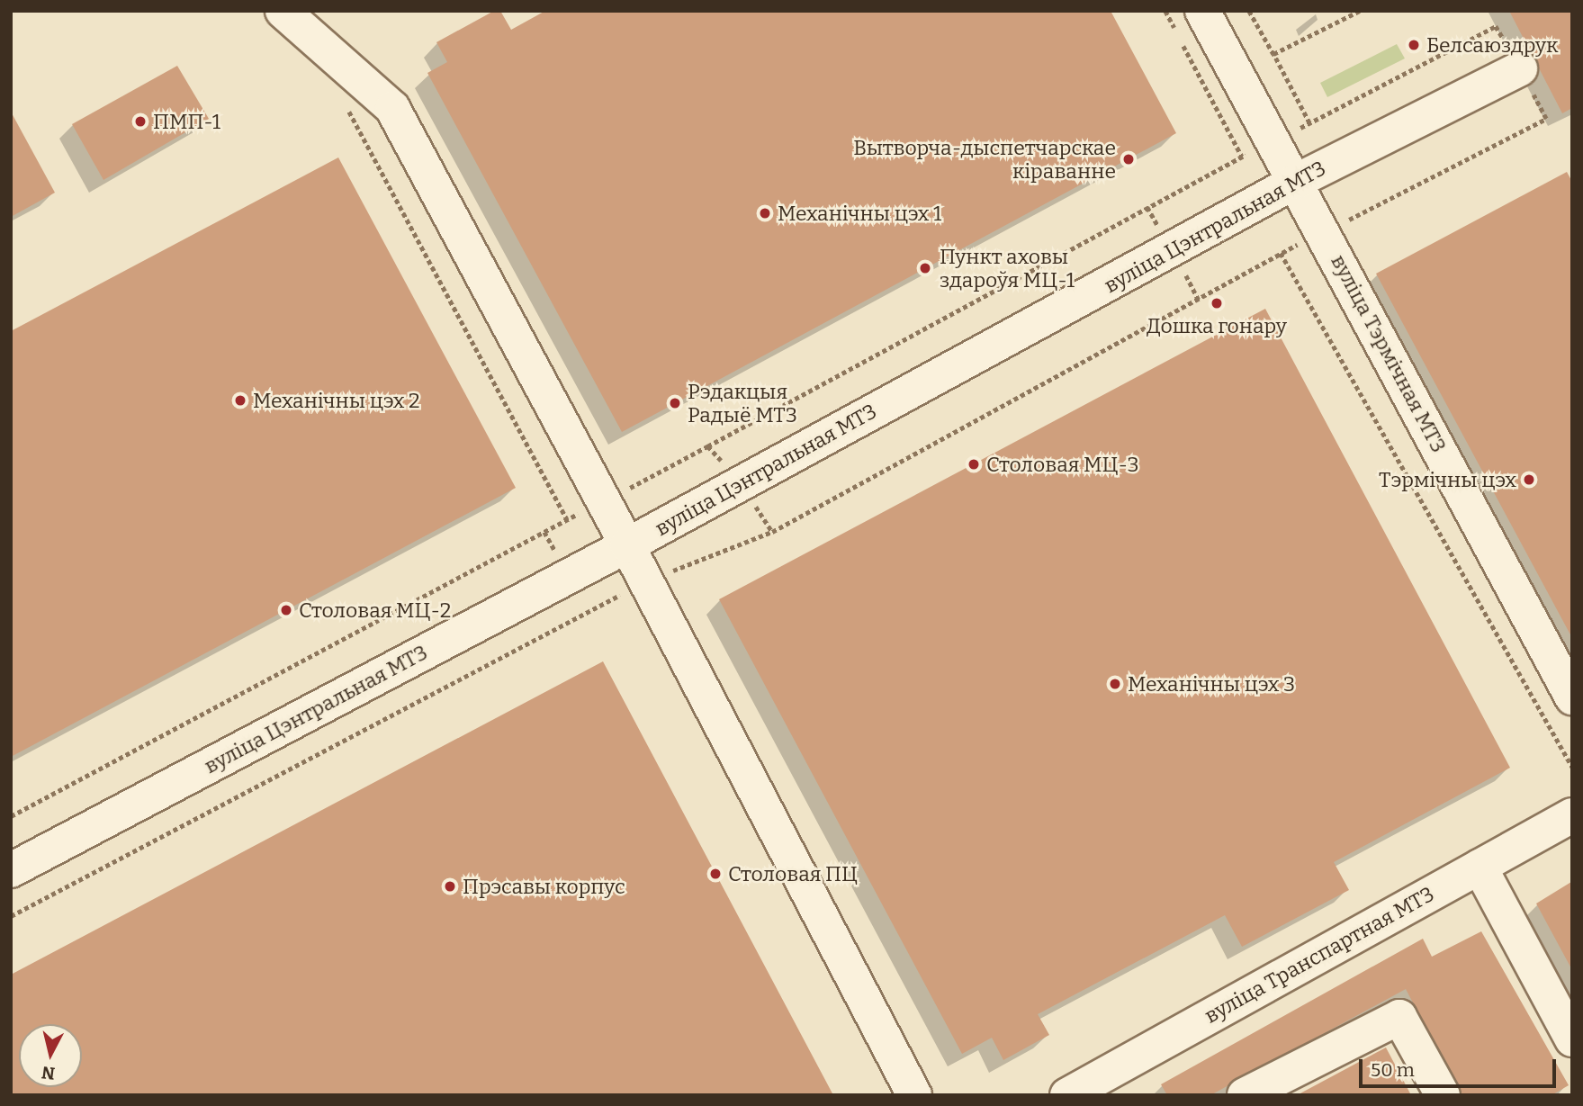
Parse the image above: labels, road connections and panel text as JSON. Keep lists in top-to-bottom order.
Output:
{
  "streets": {
    "lane": ["вуліца Цэнтральная МТЗ", "вуліца Тэрмічная МТЗ", "вуліца Транспартная МТЗ"]
  },
  "crossings": [
    ["вуліца Цэнтральная МТЗ", "вуліца Тэрмічная МТЗ"]
  ],
  "places": [
    "Белсаюздрук",
    "ПМП-1",
    "Вытворча-дыспетчарскае кіраванне",
    "Механічны цэх 1",
    "Пункт аховы здароўя МЦ-1",
    "Дошка гонару",
    "Механічны цэх 2",
    "Рэдакцыя Радыё МТЗ",
    "Столовая МЦ-3",
    "Тэрмічны цэх",
    "Столовая МЦ-2",
    "Механічны цэх 3",
    "Столовая ПЦ",
    "Прэсавы корпус"
  ],
  "scale_bar": "50 m",
  "north": "bottom"
}
